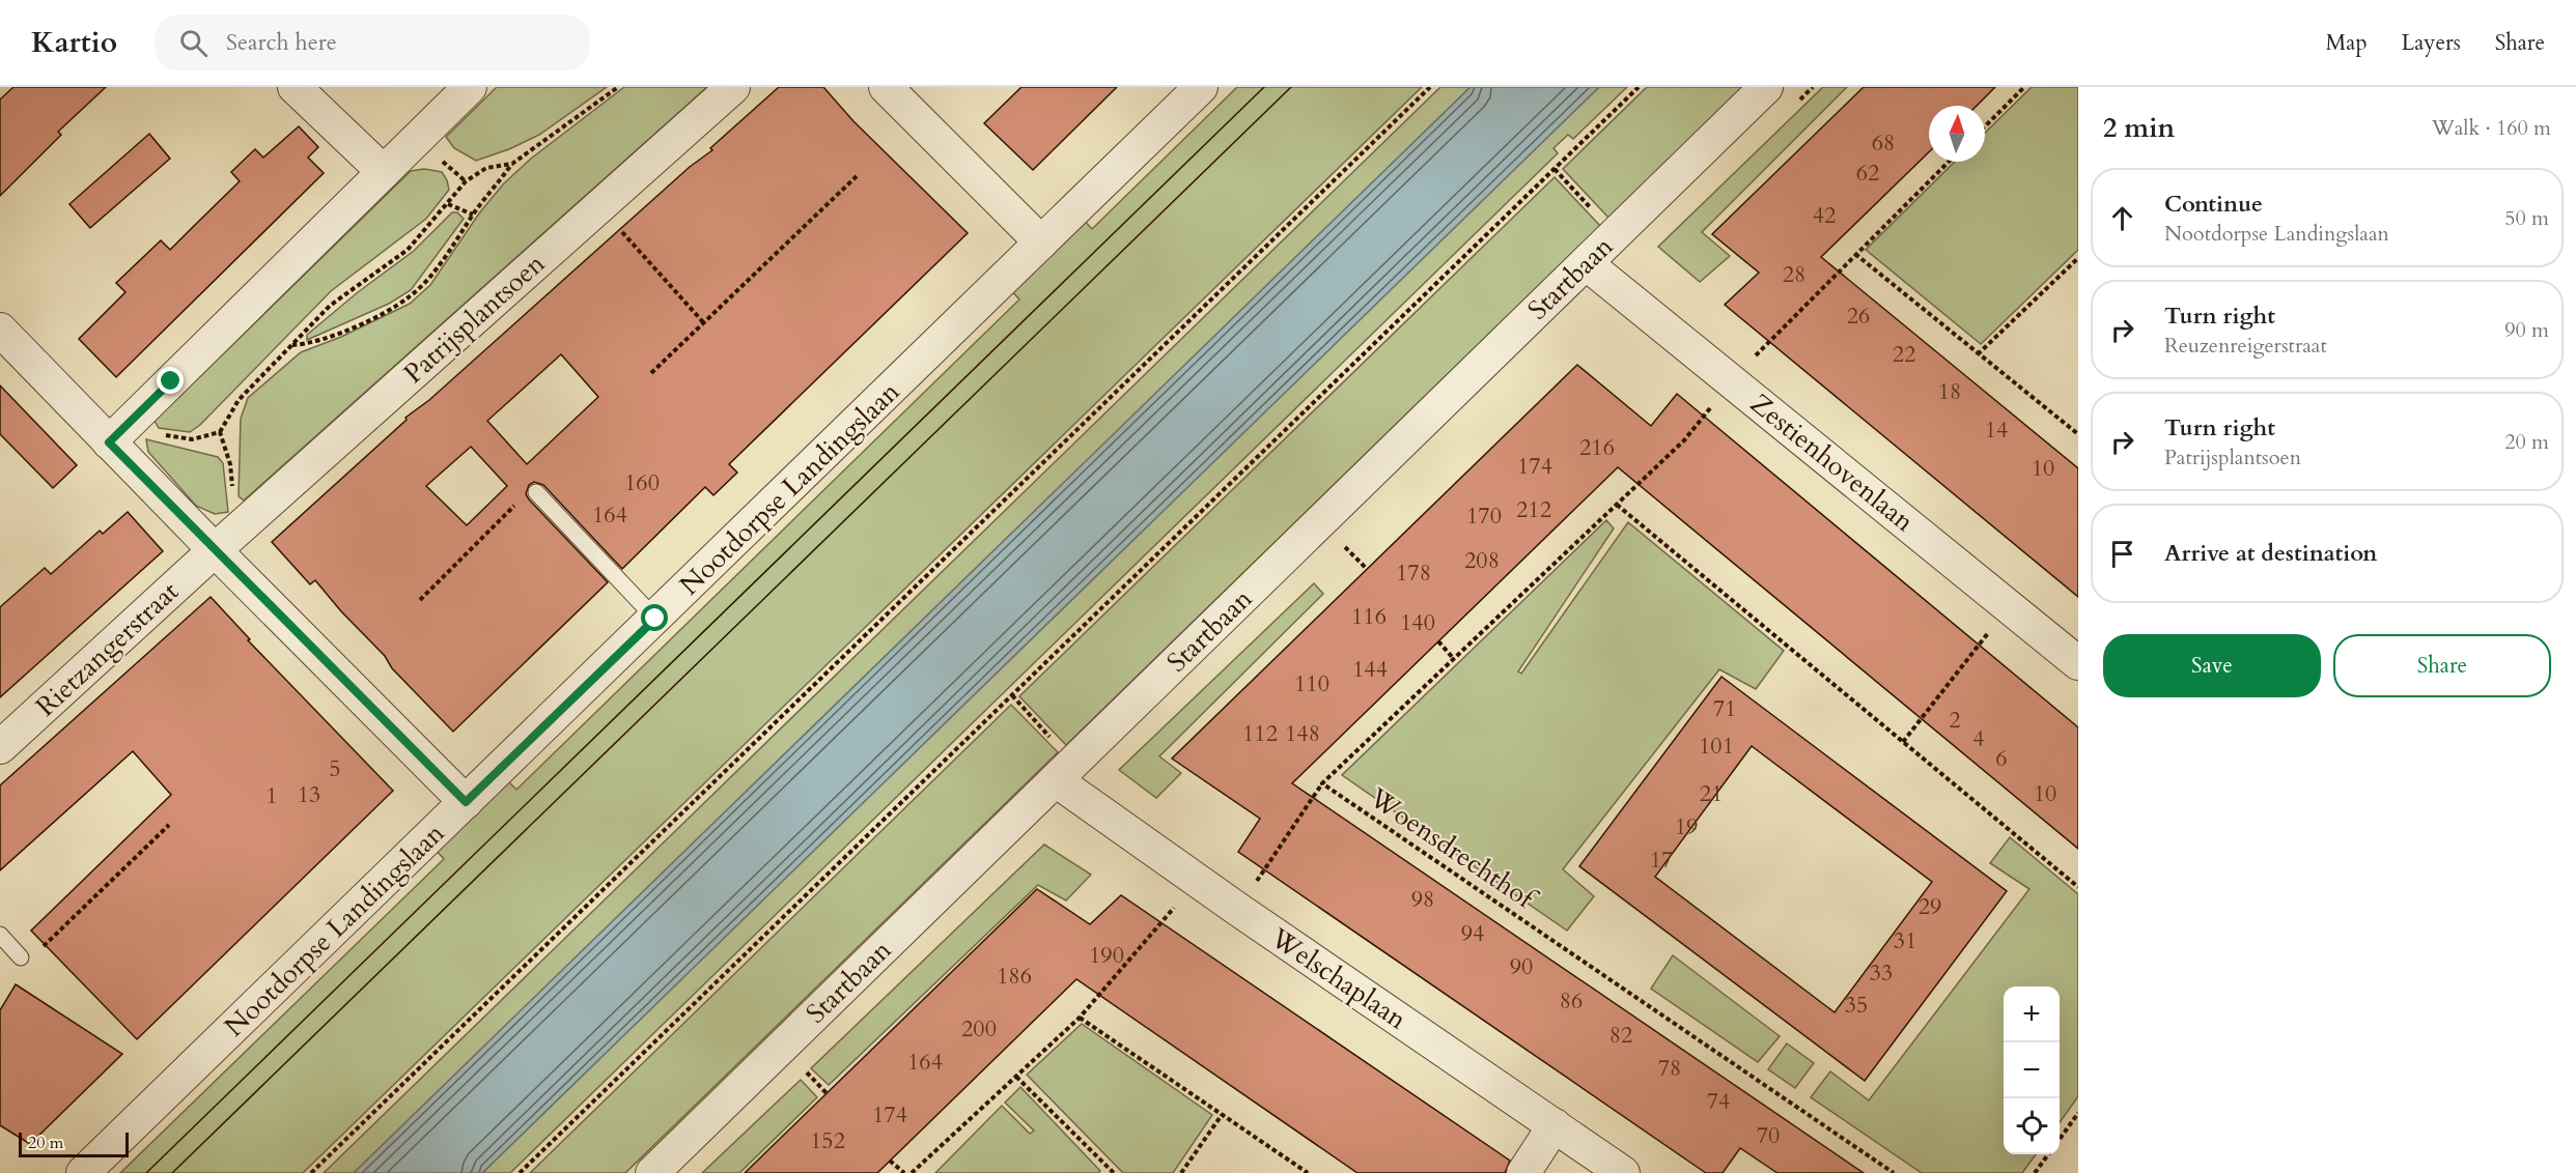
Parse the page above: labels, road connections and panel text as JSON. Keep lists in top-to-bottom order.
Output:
{
  "streets": {
    "street": [
      "Startbaan",
      "Patrijsplantsoen",
      "Zestienhovenlaan",
      "Nootdorpse Landingslaan",
      "Rietzangerstraat",
      "Welschaplaan"
    ],
    "path": ["Woensdrechthof"]
  },
  "crossings": [
    ["Startbaan", "Zestienhovenlaan"],
    ["Startbaan", "Welschaplaan"],
    ["Patrijsplantsoen", "Rietzangerstraat"],
    ["Zestienhovenlaan", "Woensdrechthof"]
  ],
  "house_numbers": [
    "68",
    "62",
    "42",
    "28",
    "26",
    "22",
    "18",
    "14",
    "216",
    "174",
    "10",
    "160",
    "212",
    "164",
    "170",
    "208",
    "178",
    "116",
    "140",
    "144",
    "110",
    "71",
    "2",
    "112",
    "148",
    "4",
    "101",
    "6",
    "5",
    "21",
    "10",
    "13",
    "1",
    "19",
    "17",
    "98",
    "29",
    "94",
    "31",
    "190",
    "90",
    "33",
    "186",
    "86",
    "35",
    "200",
    "82",
    "164",
    "78",
    "74",
    "174",
    "70",
    "152"
  ],
  "scale_bar": "20 m",
  "north": "top",
  "page": {
    "header": "Kartio",
    "search": "Search here",
    "nav": ["Map", "Layers", "Share"],
    "heading": ["2 min", "Walk · 160 m"],
    "list": [
      ["Continue", "Nootdorpse Landingslaan", "50 m"],
      ["Turn right", "Reuzenreigerstraat", "90 m"],
      ["Turn right", "Patrijsplantsoen", "20 m"],
      "Arrive at destination"
    ],
    "buttons": ["Save", "Share"],
    "map_buttons": ["+", "−"],
    "scale": "20 m"
  }
}
